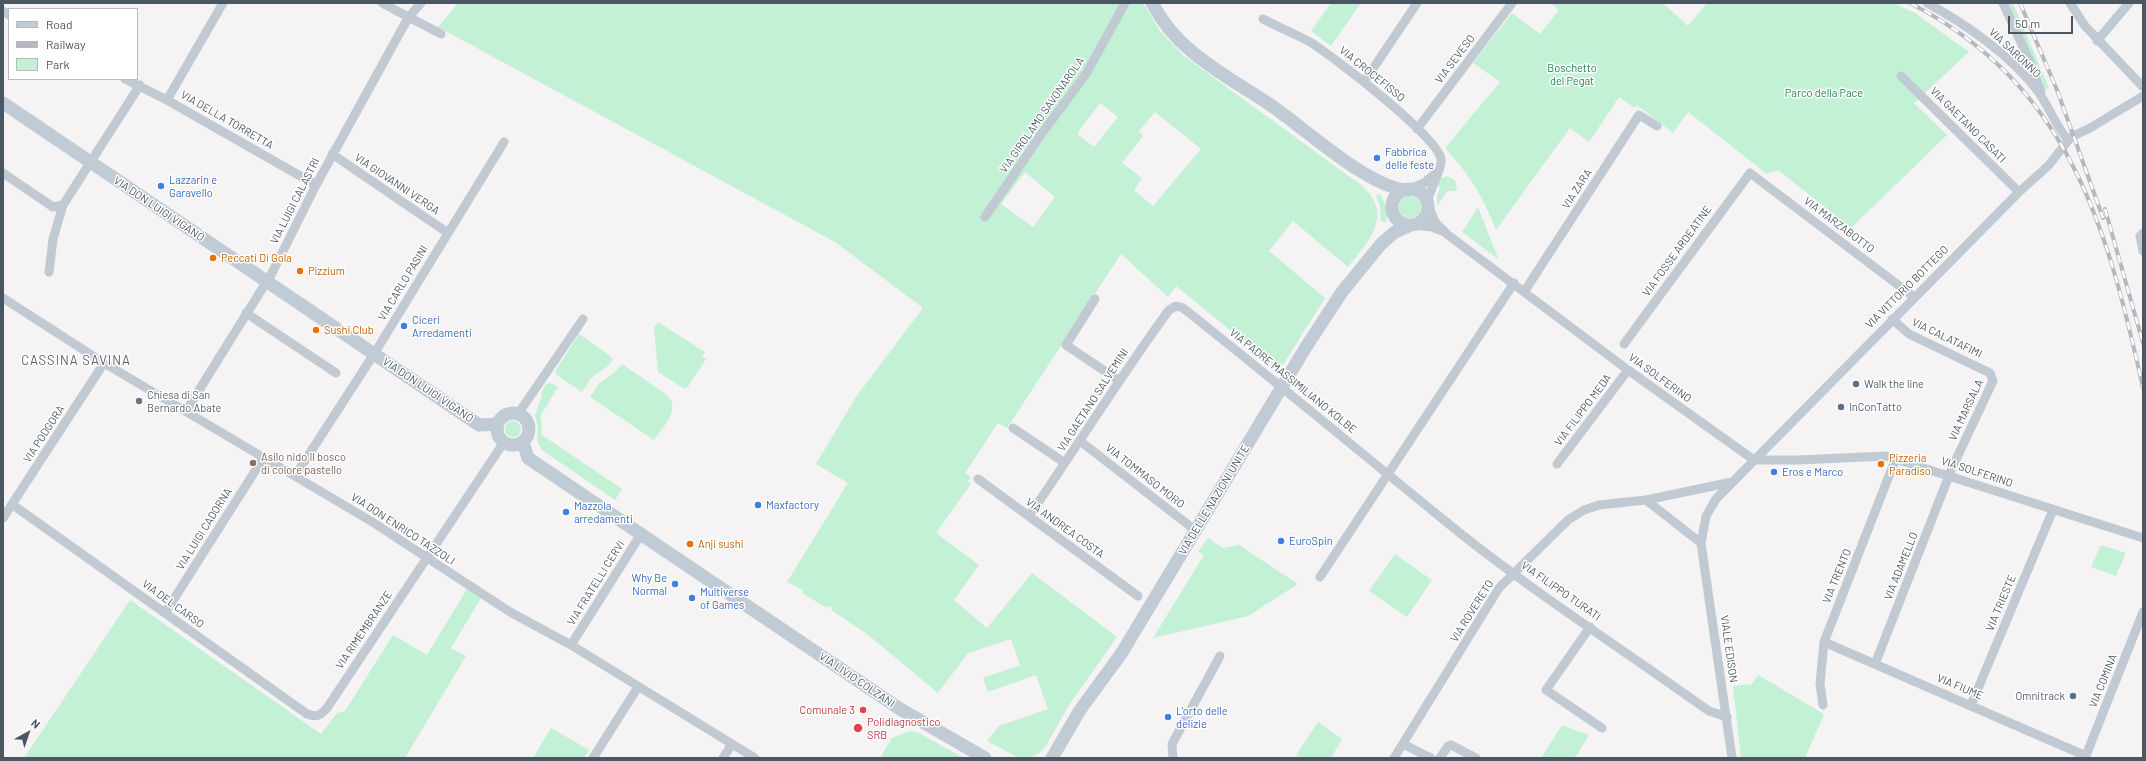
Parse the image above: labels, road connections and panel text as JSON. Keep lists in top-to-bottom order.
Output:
{
  "streets": {
    "street": [
      "VIA SARONNO",
      "VIA SEVESO",
      "VIA CROCEFISSO",
      "VIA GIROLAMO SAVONAROLA",
      "VIA DELLA TORRETTA",
      "VIA GAETANO CASATI",
      "VIA GIOVANNI VERGA",
      "VIA ZARA",
      "VIA LUIGI CALASTRI",
      "VIA DON LUIGI VIGANÒ",
      "VIA MARZABOTTO",
      "VIA FOSSE ARDEATINE",
      "VIA CARLO PASINI",
      "VIA VITTORIO BOTTEGO",
      "VIA CALATAFIMI",
      "VIA SOLFERINO",
      "VIA PADRE MASSIMILIANO KOLBE",
      "VIA GAETANO SALVEMINI",
      "VIA FILIPPO MEDA",
      "VIA MARSALA",
      "VIA PODGORA",
      "VIA TOMMASO MORO",
      "VIA DELLE NAZIONI UNITE",
      "VIA ANDREA COSTA",
      "VIA LUIGI CADORNA",
      "VIA DON ENRICO TAZZOLI",
      "VIA ADAMELLO",
      "VIA TRENTO",
      "VIA FRATELLI CERVI",
      "VIA FILIPPO TURATI",
      "VIA TRIESTE",
      "VIA DEL CARSO",
      "VIA ROVERETO",
      "VIA RIMEMBRANZE",
      "VIALE EDISON",
      "VIA LIVIO COLZANI",
      "VIA COMINA",
      "VIA FIUME"
    ]
  },
  "crossings": [
    ["VIA SARONNO", "VIA VITTORIO BOTTEGO"],
    ["VIA SEVESO", "VIA CROCEFISSO"],
    ["VIA DELLA TORRETTA", "VIA LUIGI CALASTRI"],
    ["VIA GAETANO CASATI", "VIA VITTORIO BOTTEGO"],
    ["VIA GIOVANNI VERGA", "VIA LUIGI CALASTRI"],
    ["VIA GIOVANNI VERGA", "VIA CARLO PASINI"],
    ["VIA ZARA", "VIA SOLFERINO"],
    ["VIA LUIGI CALASTRI", "VIA DON LUIGI VIGANÒ"],
    ["VIA LUIGI CALASTRI", "VIA DON ENRICO TAZZOLI"],
    ["VIA DON LUIGI VIGANÒ", "VIA CARLO PASINI"],
    ["VIA DON LUIGI VIGANÒ", "VIA RIMEMBRANZE"],
    ["VIA MARZABOTTO", "VIA FOSSE ARDEATINE"],
    ["VIA MARZABOTTO", "VIA VITTORIO BOTTEGO"],
    ["VIA CARLO PASINI", "VIA DON ENRICO TAZZOLI"],
    ["VIA VITTORIO BOTTEGO", "VIA CALATAFIMI"],
    ["VIA VITTORIO BOTTEGO", "VIA SOLFERINO"],
    ["VIA CALATAFIMI", "VIA MARSALA"],
    ["VIA SOLFERINO", "VIA FILIPPO MEDA"],
    ["VIA SOLFERINO", "VIA MARSALA"],
    ["VIA SOLFERINO", "VIA ADAMELLO"],
    ["VIA SOLFERINO", "VIA TRENTO"],
    ["VIA SOLFERINO", "VIA TRIESTE"],
    ["VIA PADRE MASSIMILIANO KOLBE", "VIA GAETANO SALVEMINI"],
    ["VIA PADRE MASSIMILIANO KOLBE", "VIA DELLE NAZIONI UNITE"],
    ["VIA PADRE MASSIMILIANO KOLBE", "VIA FILIPPO TURATI"],
    ["VIA GAETANO SALVEMINI", "VIA TOMMASO MORO"],
    ["VIA GAETANO SALVEMINI", "VIA ANDREA COSTA"],
    ["VIA MARSALA", "VIA ADAMELLO"],
    ["VIA PODGORA", "VIA DON ENRICO TAZZOLI"],
    ["VIA PODGORA", "VIA DEL CARSO"],
    ["VIA TOMMASO MORO", "VIA DELLE NAZIONI UNITE"],
    ["VIA LUIGI CADORNA", "VIA DON ENRICO TAZZOLI"],
    ["VIA LUIGI CADORNA", "VIA DEL CARSO"],
    ["VIA DON ENRICO TAZZOLI", "VIA FRATELLI CERVI"],
    ["VIA DON ENRICO TAZZOLI", "VIA RIMEMBRANZE"],
    ["VIA ADAMELLO", "VIA FIUME"],
    ["VIA TRENTO", "VIA FIUME"],
    ["VIA FRATELLI CERVI", "VIA LIVIO COLZANI"],
    ["VIA FILIPPO TURATI", "VIA ROVERETO"],
    ["VIA FILIPPO TURATI", "VIALE EDISON"],
    ["VIA TRIESTE", "VIA FIUME"],
    ["VIA DEL CARSO", "VIA RIMEMBRANZE"],
    ["VIA COMINA", "VIA FIUME"]
  ],
  "districts": ["CASSINA SAVINA"],
  "parks": ["Boschetto del Pegat", "Parco della Pace"],
  "places": [
    "Fabbrica delle feste",
    "Lazzarin e Garavello",
    "Peccati Di Gola",
    "Pizzium",
    "Ciceri Arredamenti",
    "Sushi Club",
    "Walk the line",
    "Chiesa di San Bernardo Abate",
    "InConTatto",
    "Asilo nido Il bosco di colore pastello",
    "Pizzeria Paradiso",
    "Eros e Marco",
    "Maxfactory",
    "Mazzola arredamenti",
    "EuroSpin",
    "Anji sushi",
    "Why Be Normal",
    "Multiverse of Games",
    "Omnitrack",
    "Comunale 3",
    "L'orto delle delizie",
    "Polidiagnostico SRB"
  ],
  "legend": ["Road", "Railway", "Park"],
  "scale_bar": "50 m",
  "north": "top right"
}
